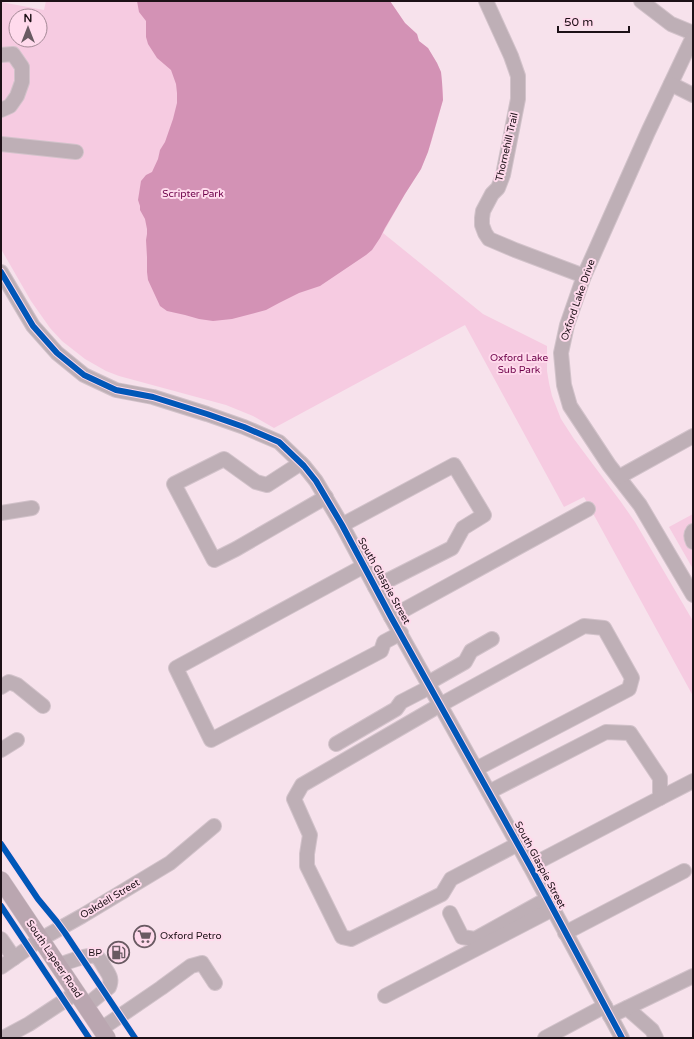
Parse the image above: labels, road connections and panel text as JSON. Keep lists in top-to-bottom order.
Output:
{
  "streets": {
    "main road": ["South Lapeer Road"],
    "street": [
      "Thornehill Trail",
      "Oxford Lake Drive",
      "South Glaspie Street",
      "Oakdell Street"
    ]
  },
  "crossings": [
    ["Thornehill Trail", "Oxford Lake Drive"],
    ["Oakdell Street", "South Lapeer Road"]
  ],
  "parks": ["Scripter Park", "Oxford Lake Sub Park"],
  "places": {
    "supermarket": ["Oxford Petro"],
    "fuel station": ["BP"]
  },
  "scale_bar": "50 m",
  "north": "top"
}
